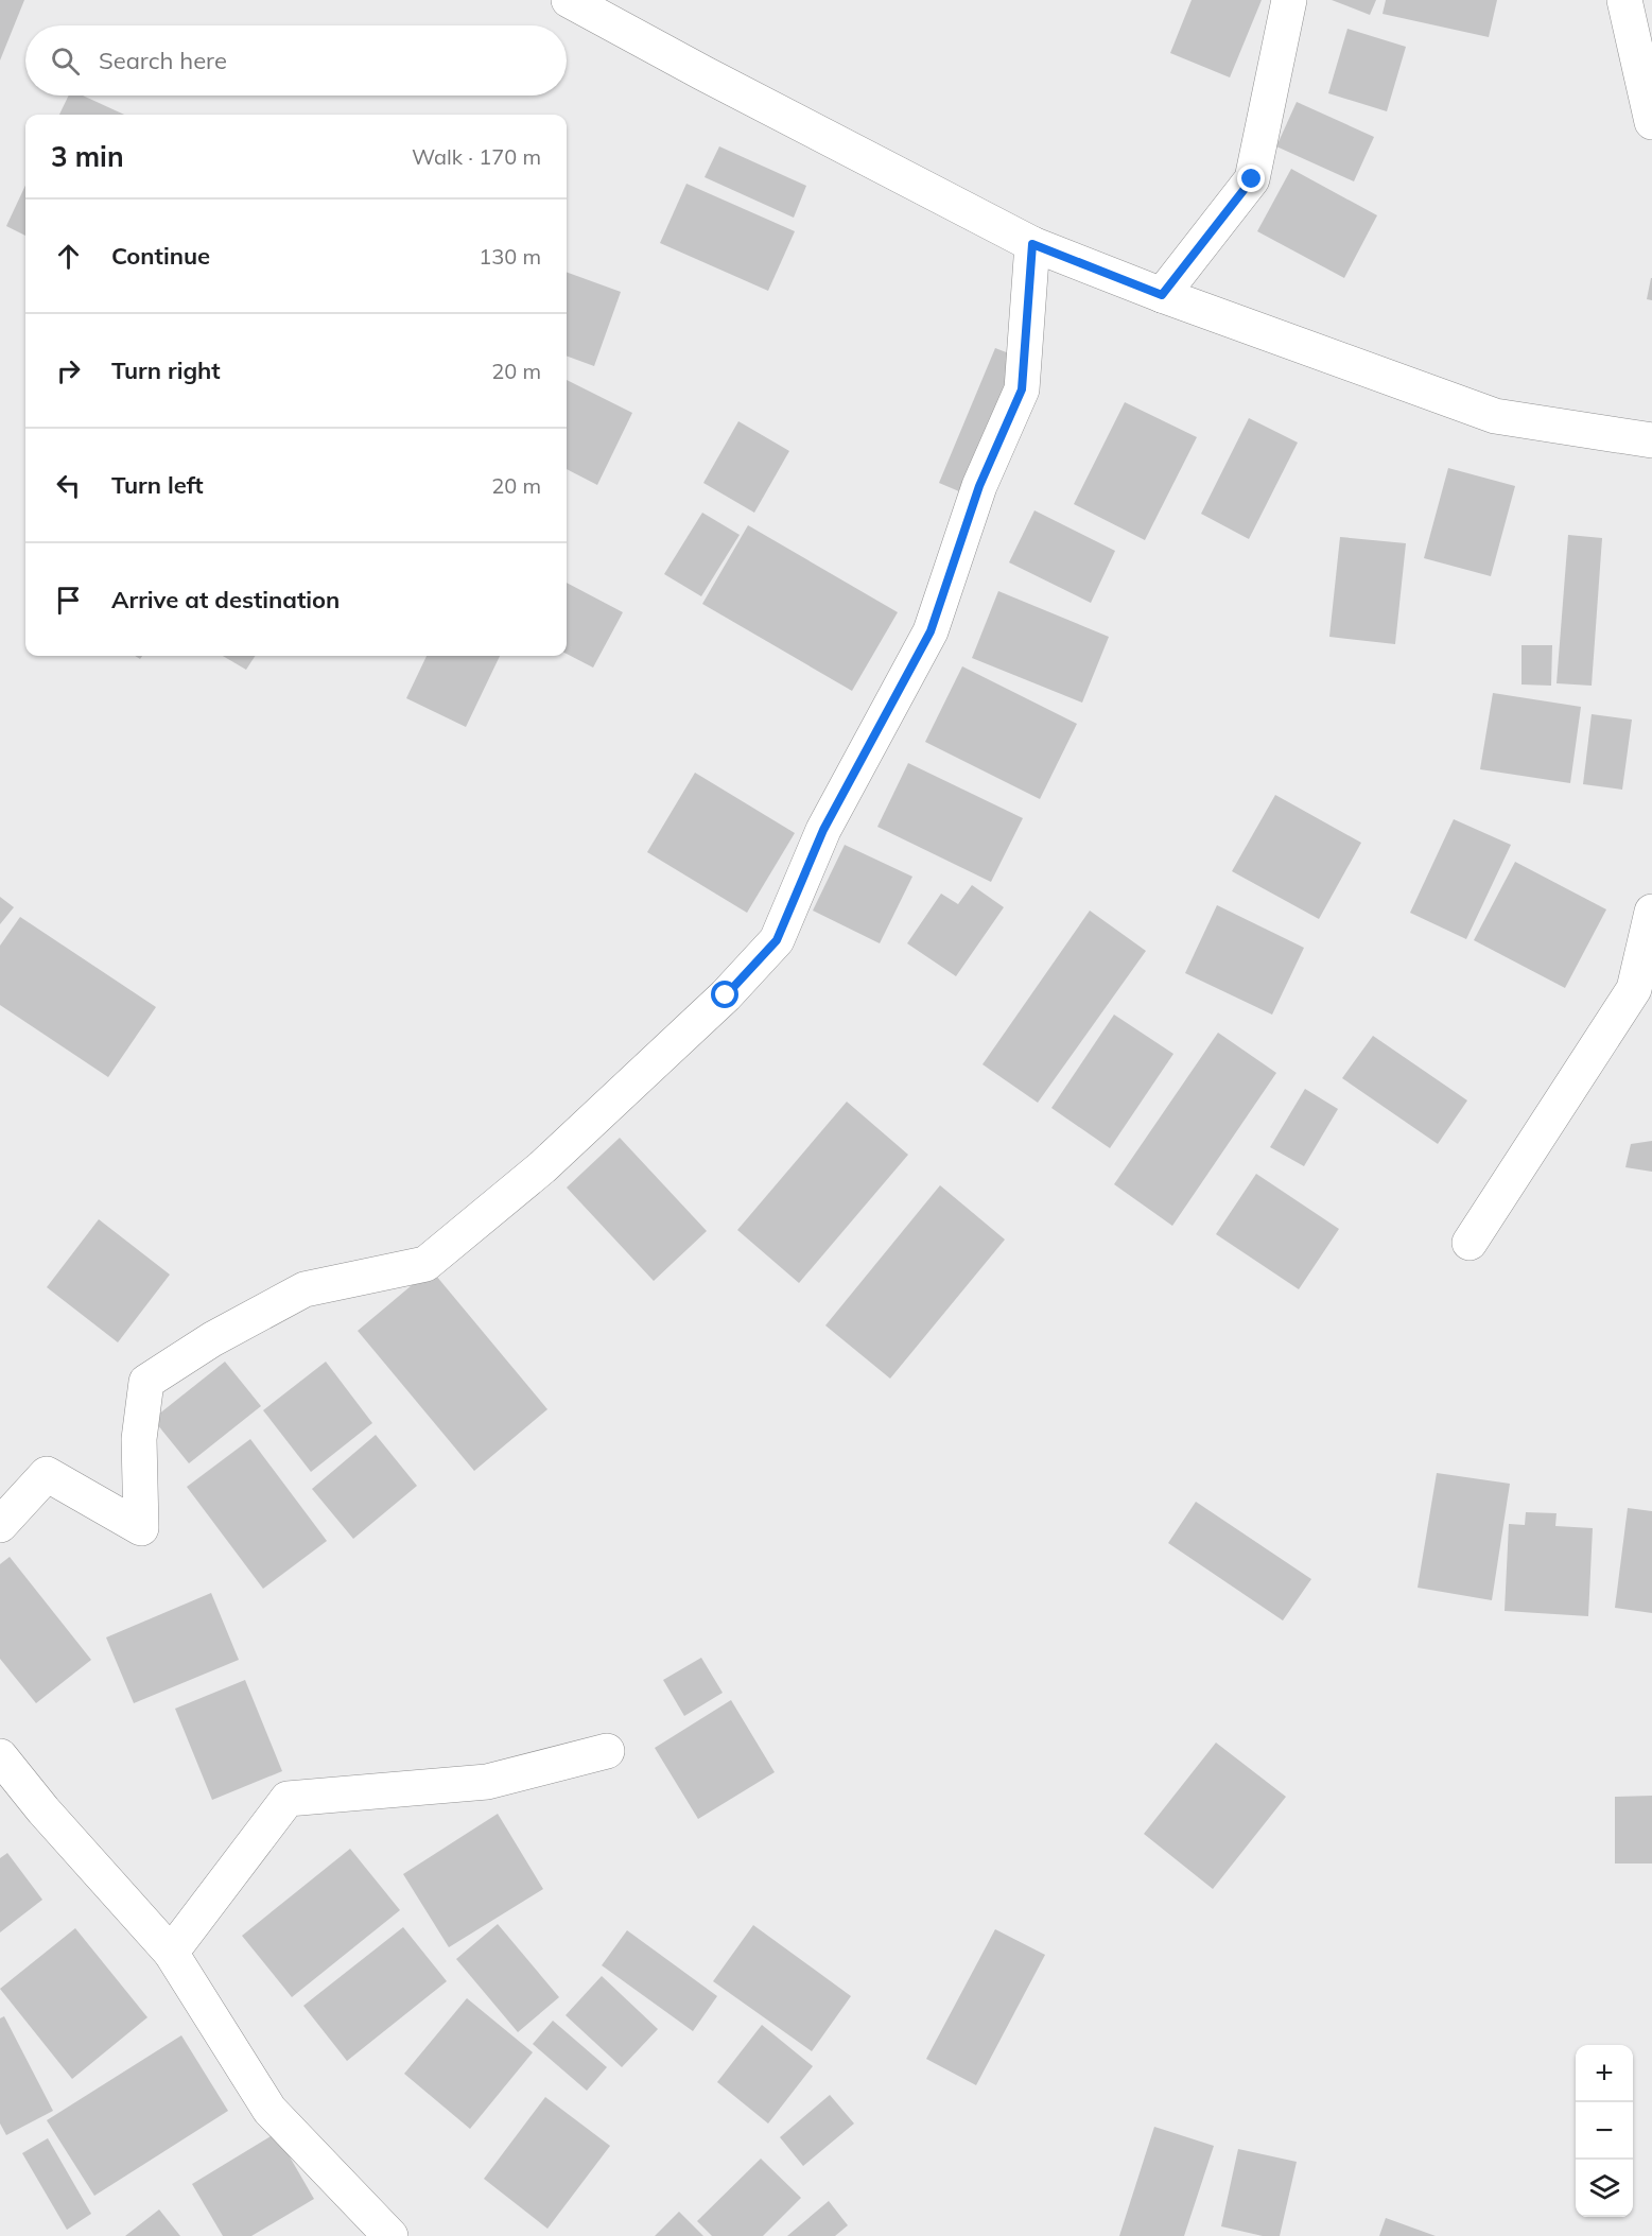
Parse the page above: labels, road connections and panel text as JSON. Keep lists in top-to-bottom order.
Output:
{
  "page": {
    "search": "Search here",
    "heading": ["3 min", "Walk · 170 m"],
    "list": [
      ["Continue", "130 m"],
      ["Turn right", "20 m"],
      ["Turn left", "20 m"],
      "Arrive at destination"
    ],
    "map_buttons": ["+", "−"]
  }
}
